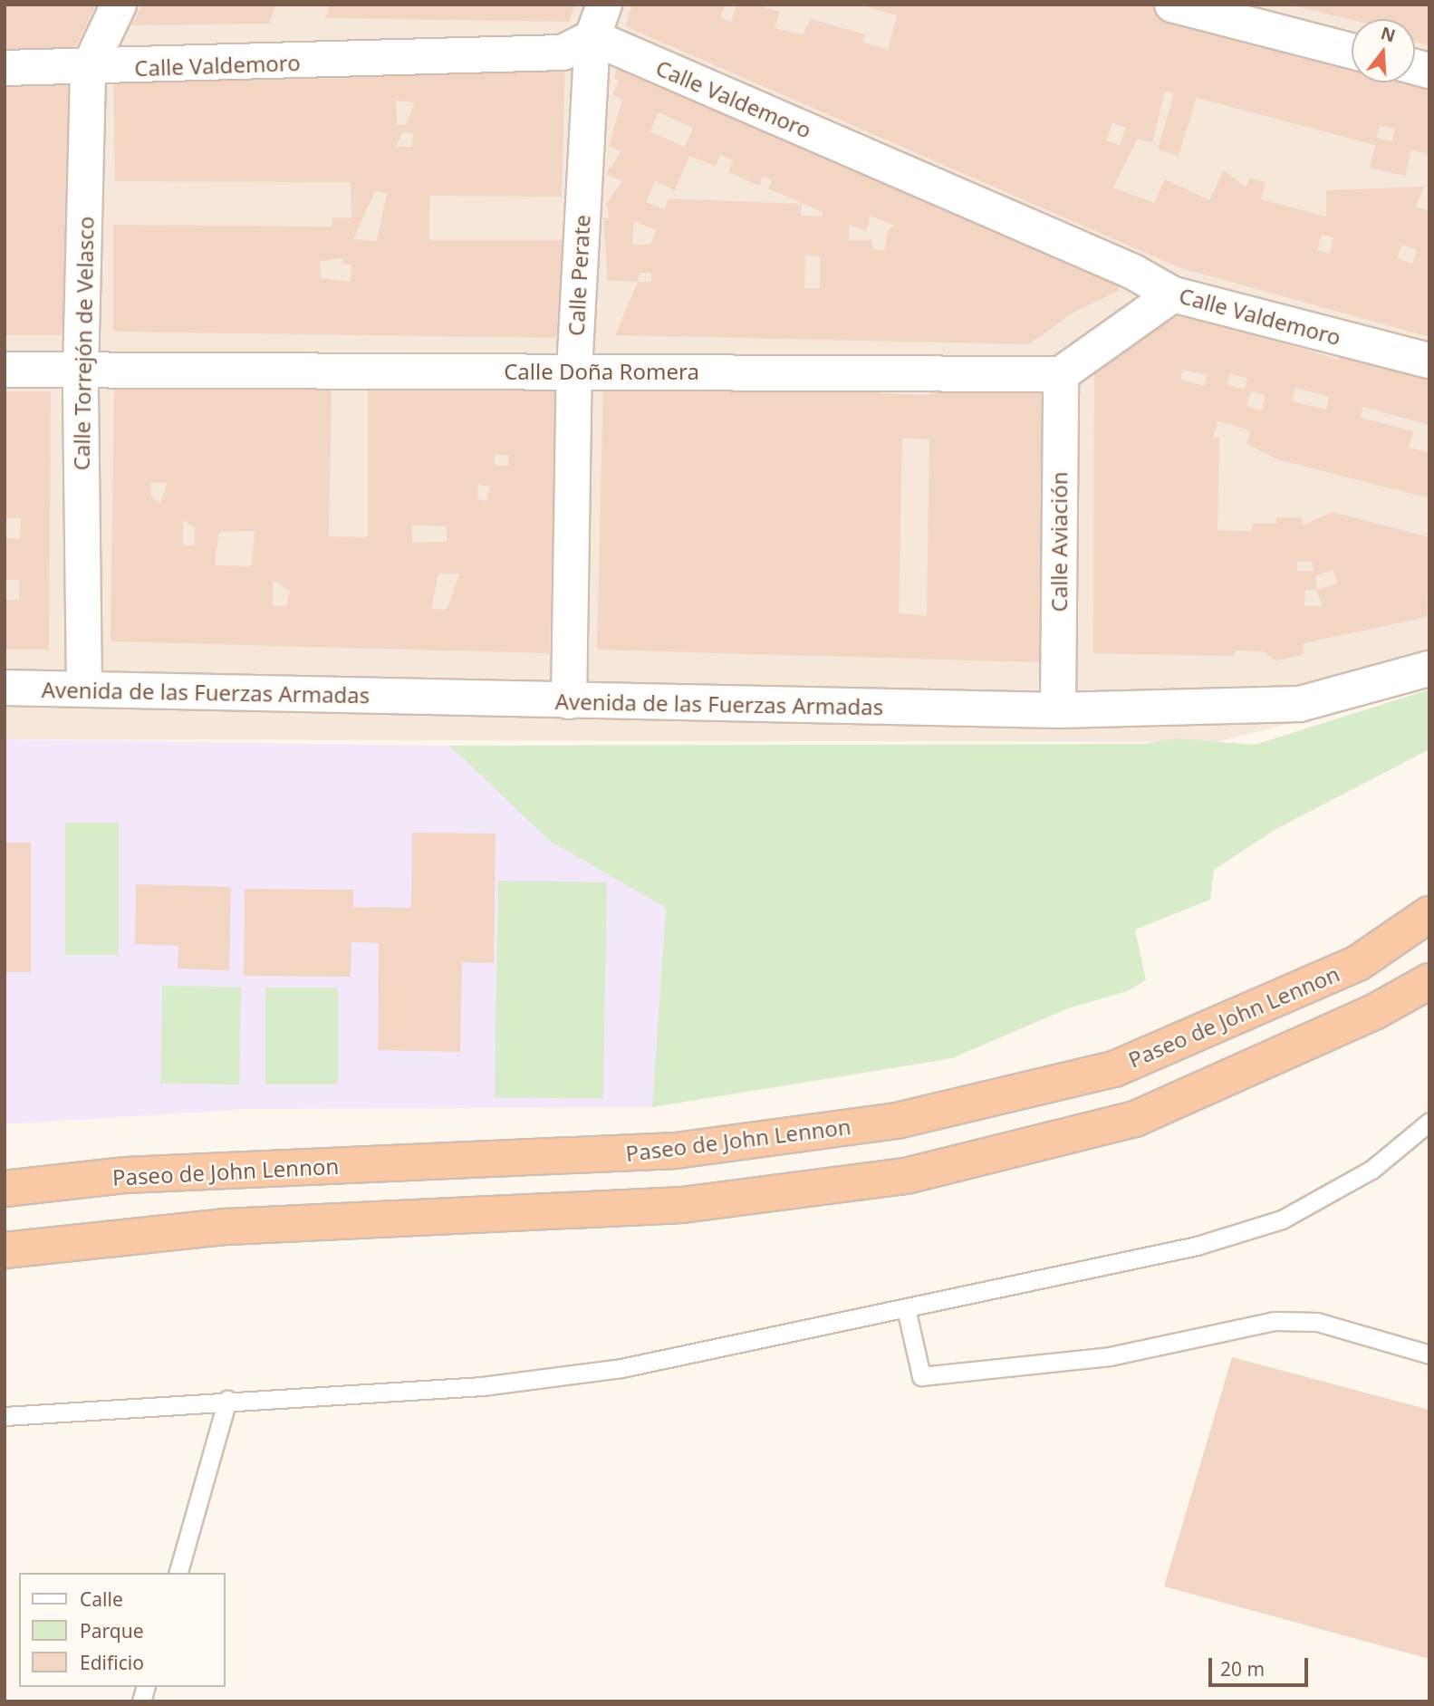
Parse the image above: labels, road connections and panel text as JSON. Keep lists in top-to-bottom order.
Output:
{
  "streets": {
    "highway": ["Paseo de John Lennon"],
    "street": [
      "Calle Valdemoro",
      "Calle Perate",
      "Calle Torrejón de Velasco",
      "Calle Doña Romera",
      "Calle Aviación",
      "Avenida de las Fuerzas Armadas"
    ]
  },
  "crossings": [
    ["Calle Valdemoro", "Calle Perate"],
    ["Calle Valdemoro", "Calle Torrejón de Velasco"],
    ["Calle Perate", "Calle Doña Romera"],
    ["Calle Perate", "Avenida de las Fuerzas Armadas"],
    ["Calle Torrejón de Velasco", "Calle Doña Romera"],
    ["Calle Torrejón de Velasco", "Avenida de las Fuerzas Armadas"],
    ["Calle Doña Romera", "Calle Aviación"],
    ["Calle Aviación", "Avenida de las Fuerzas Armadas"]
  ],
  "legend": ["Calle", "Parque", "Edificio"],
  "scale_bar": "20 m",
  "north": "top"
}
